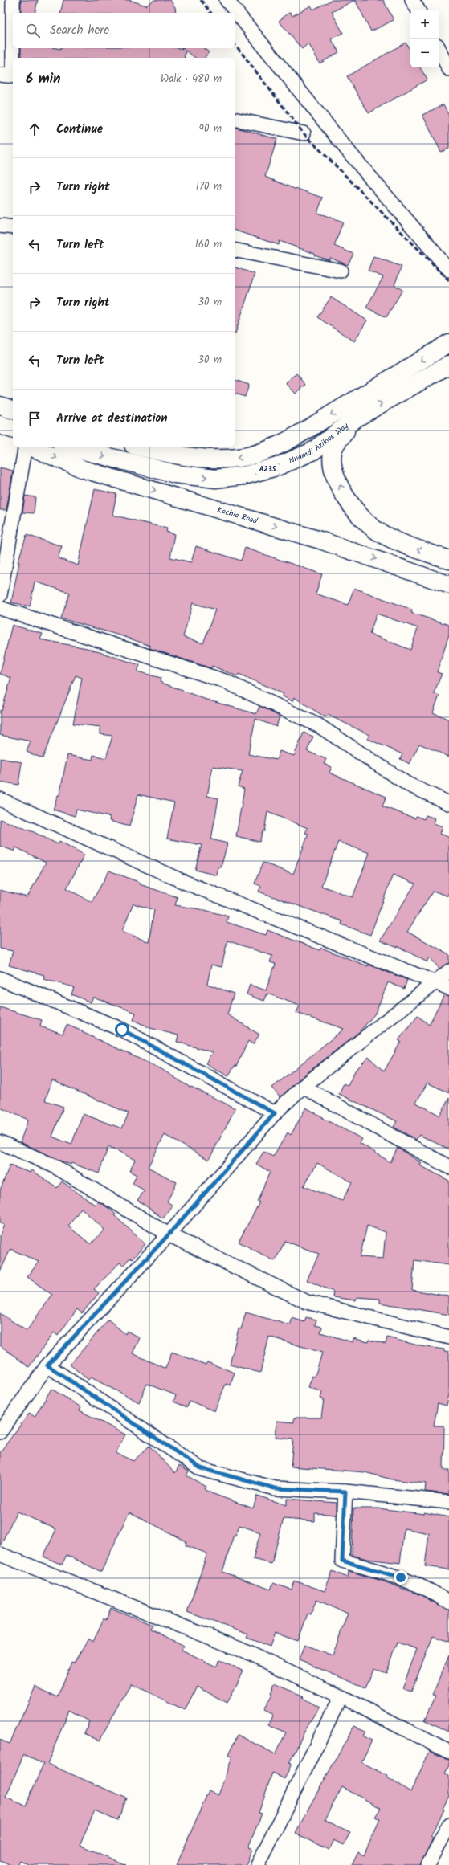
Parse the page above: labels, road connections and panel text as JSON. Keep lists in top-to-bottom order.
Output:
{
  "streets": {
    "highway": ["Nnamdi Azikwe Way", "A235"],
    "main road": ["Kachia Road"]
  },
  "one_way": ["Kachia Road"],
  "page": {
    "map_buttons": ["+", "−"],
    "search": "Search here",
    "heading": ["6 min", "Walk · 480 m"],
    "list": [
      ["Continue", "90 m"],
      ["Turn right", "170 m"],
      ["Turn left", "160 m"],
      ["Turn right", "30 m"],
      ["Turn left", "30 m"],
      "Arrive at destination"
    ]
  }
}
